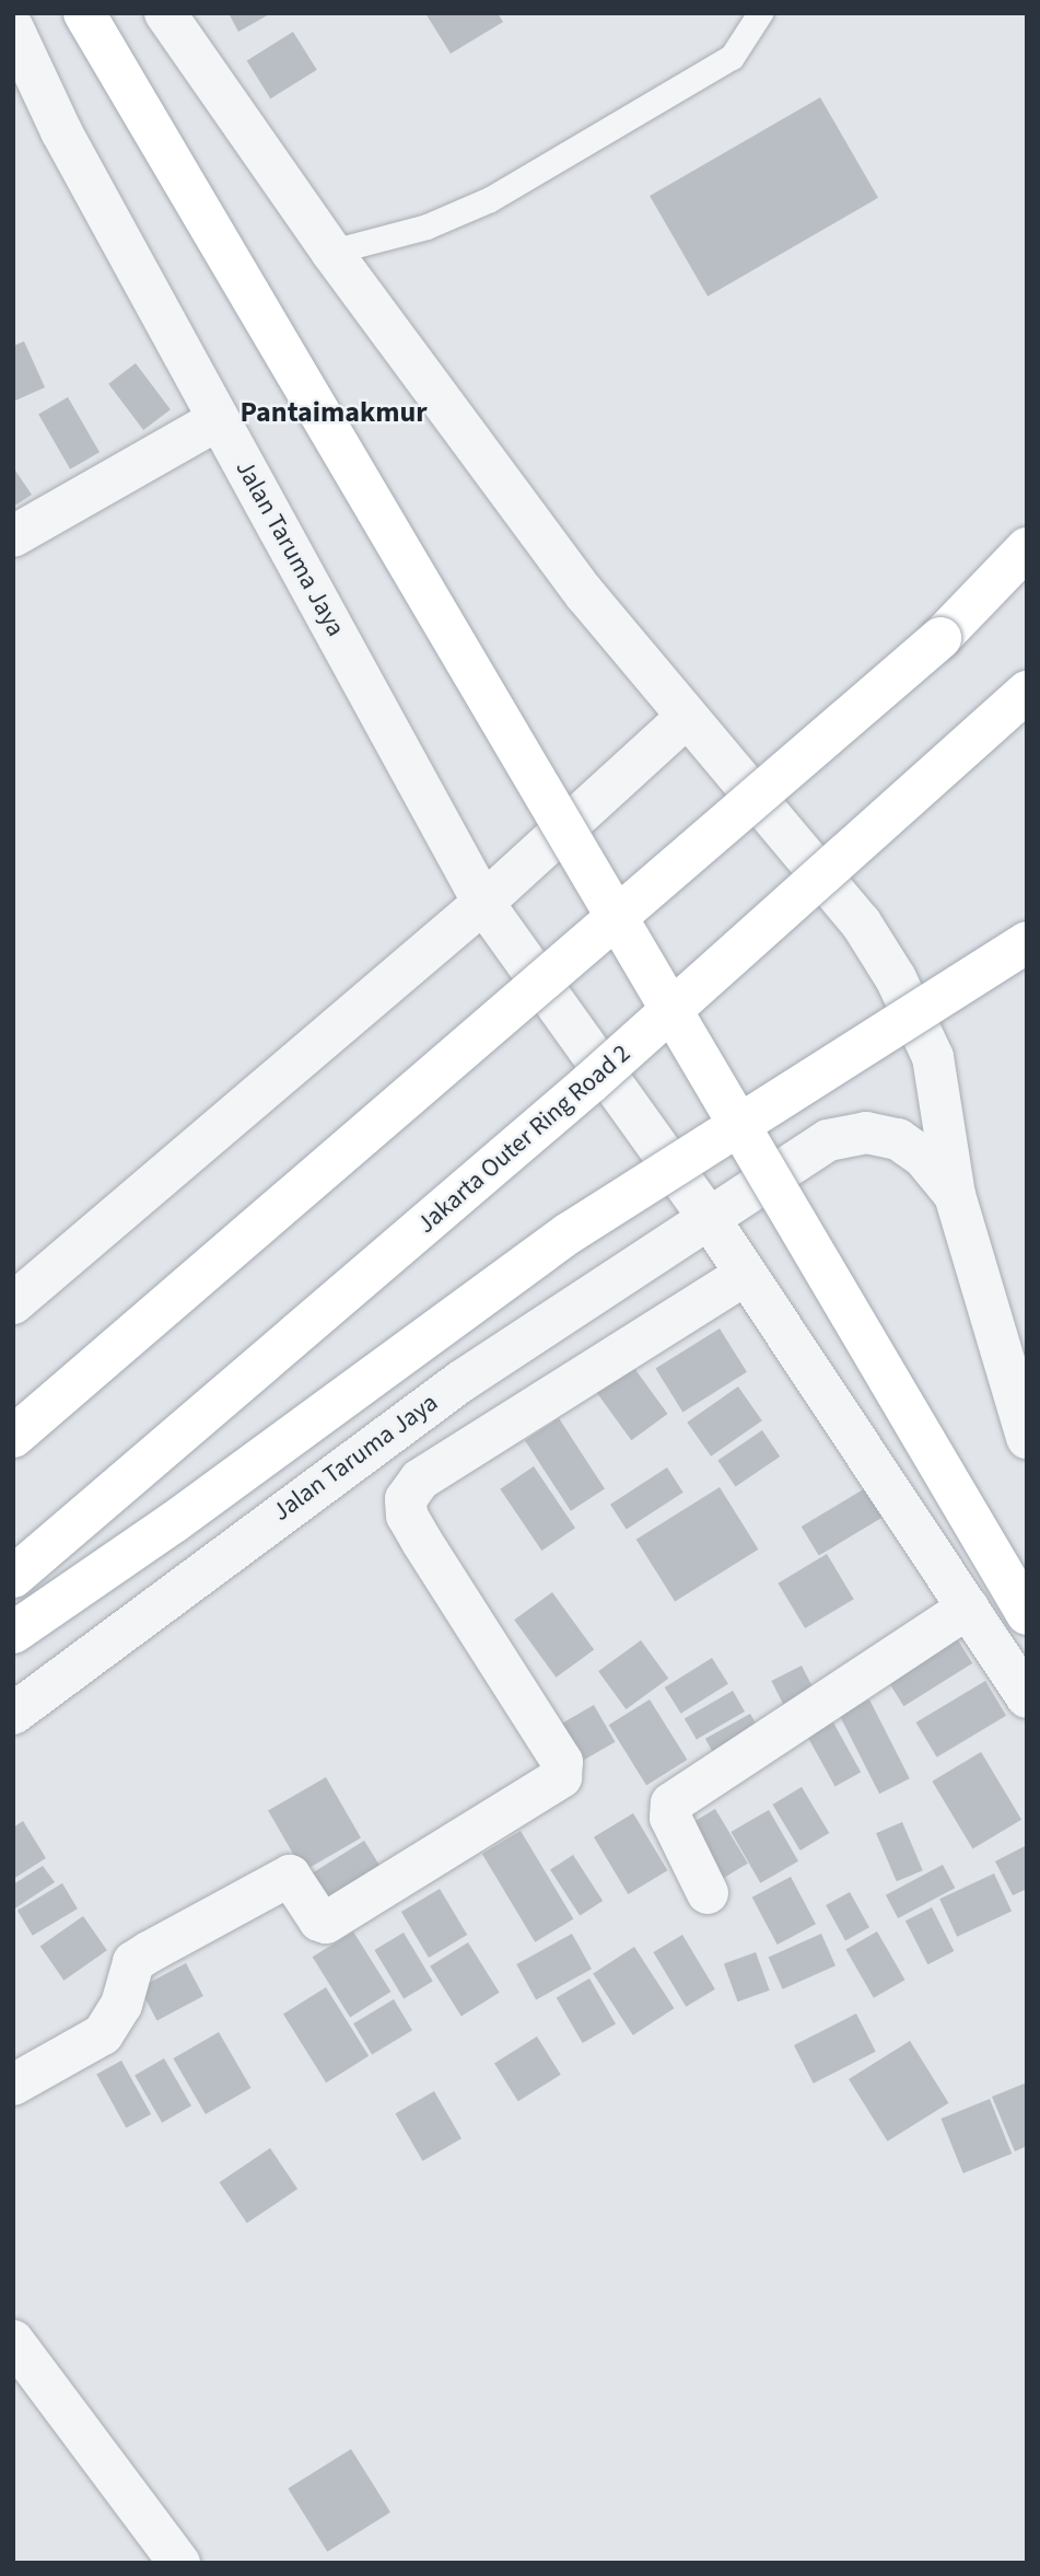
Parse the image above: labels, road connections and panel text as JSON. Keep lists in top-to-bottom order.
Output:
{
  "streets": {
    "main road": ["Jakarta Outer Ring Road 2"],
    "street": ["Jalan Taruma Jaya"]
  },
  "districts": ["Pantaimakmur"]
}
